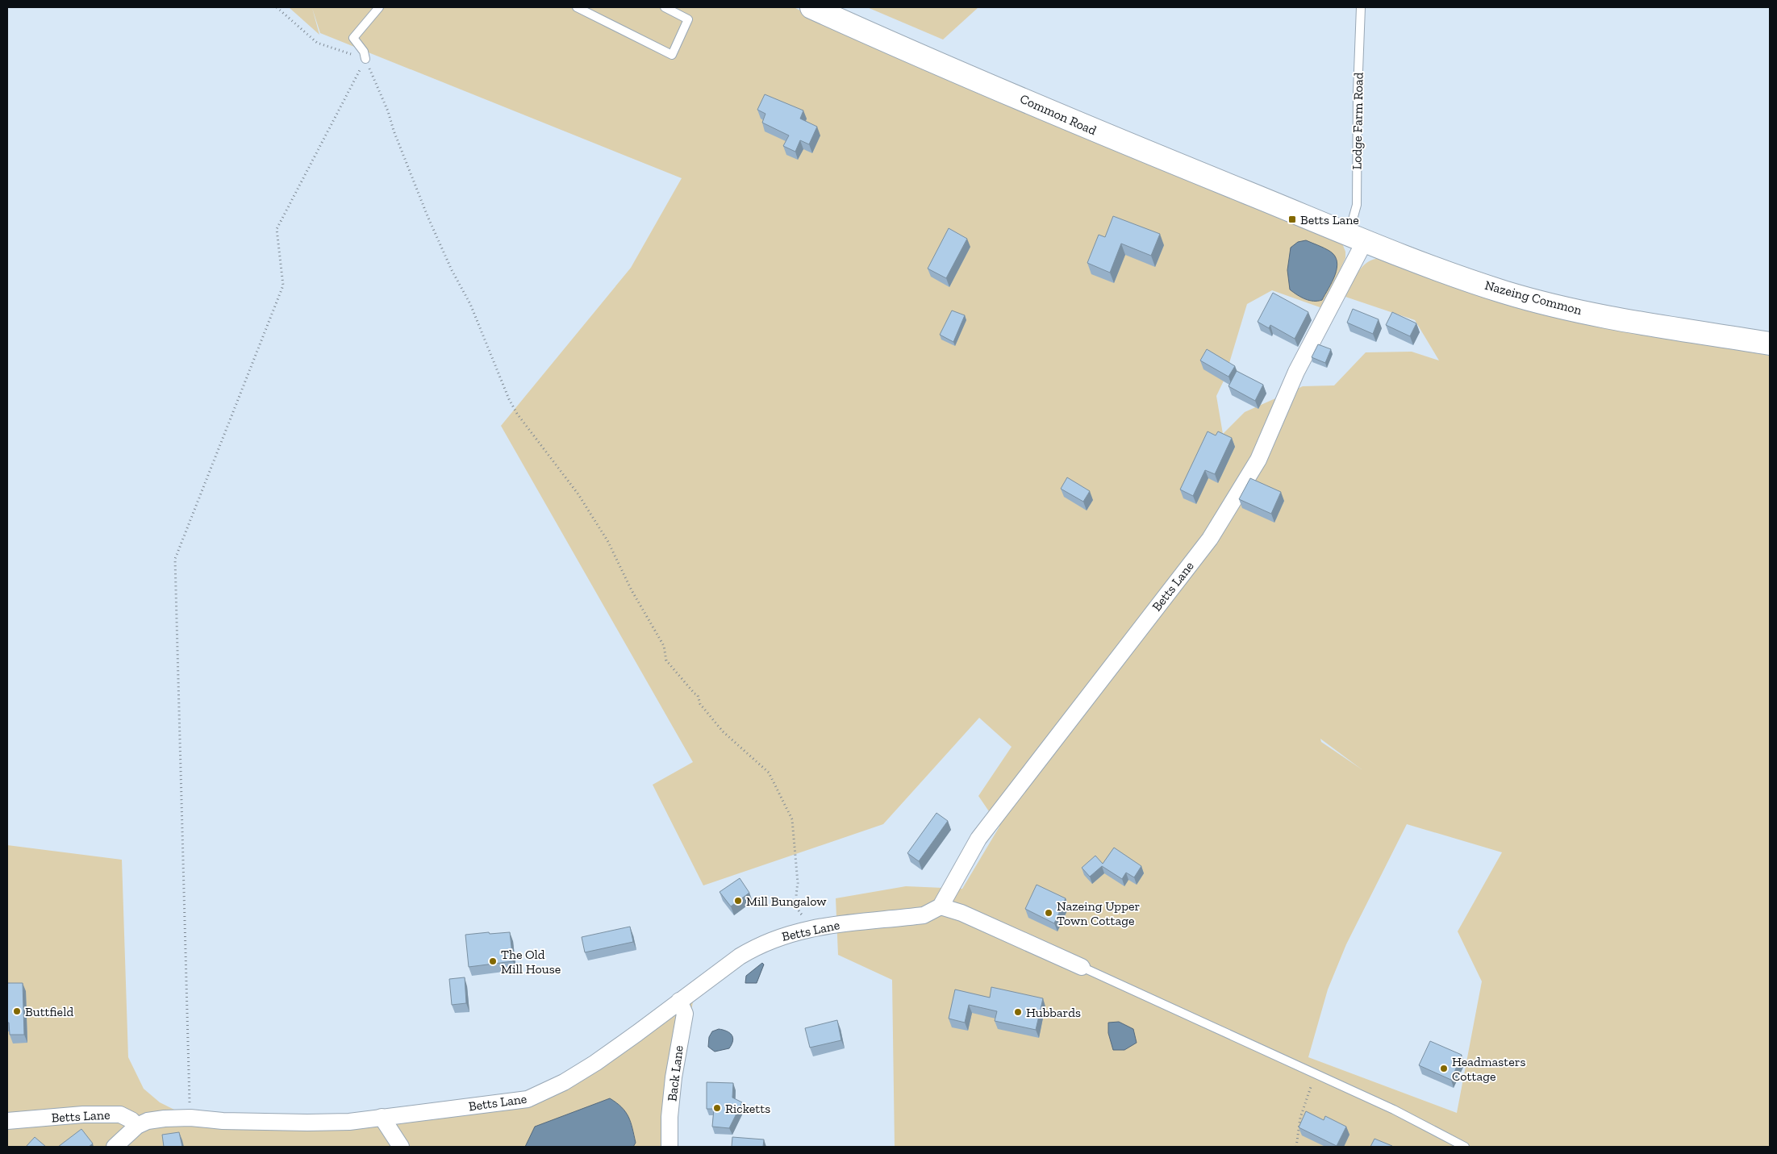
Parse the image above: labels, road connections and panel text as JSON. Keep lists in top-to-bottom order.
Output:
{
  "streets": {
    "street": [
      "Common Road",
      "Nazeing Common",
      "Betts Lane",
      "Back Lane"
    ],
    "lane": ["Lodge Farm Road"]
  },
  "crossings": [
    ["Common Road", "Nazeing Common"],
    ["Lodge Farm Road", "Nazeing Common"],
    ["Lodge Farm Road", "Betts Lane"],
    ["Nazeing Common", "Betts Lane"],
    ["Betts Lane", "Back Lane"]
  ],
  "places": {
    "transit": ["Betts Lane"],
    "other": [
      "Mill Bungalow",
      "Nazeing Upper Town Cottage",
      "The Old Mill House",
      "Buttfield",
      "Hubbards",
      "Headmasters Cottage",
      "Ricketts"
    ]
  }
}
